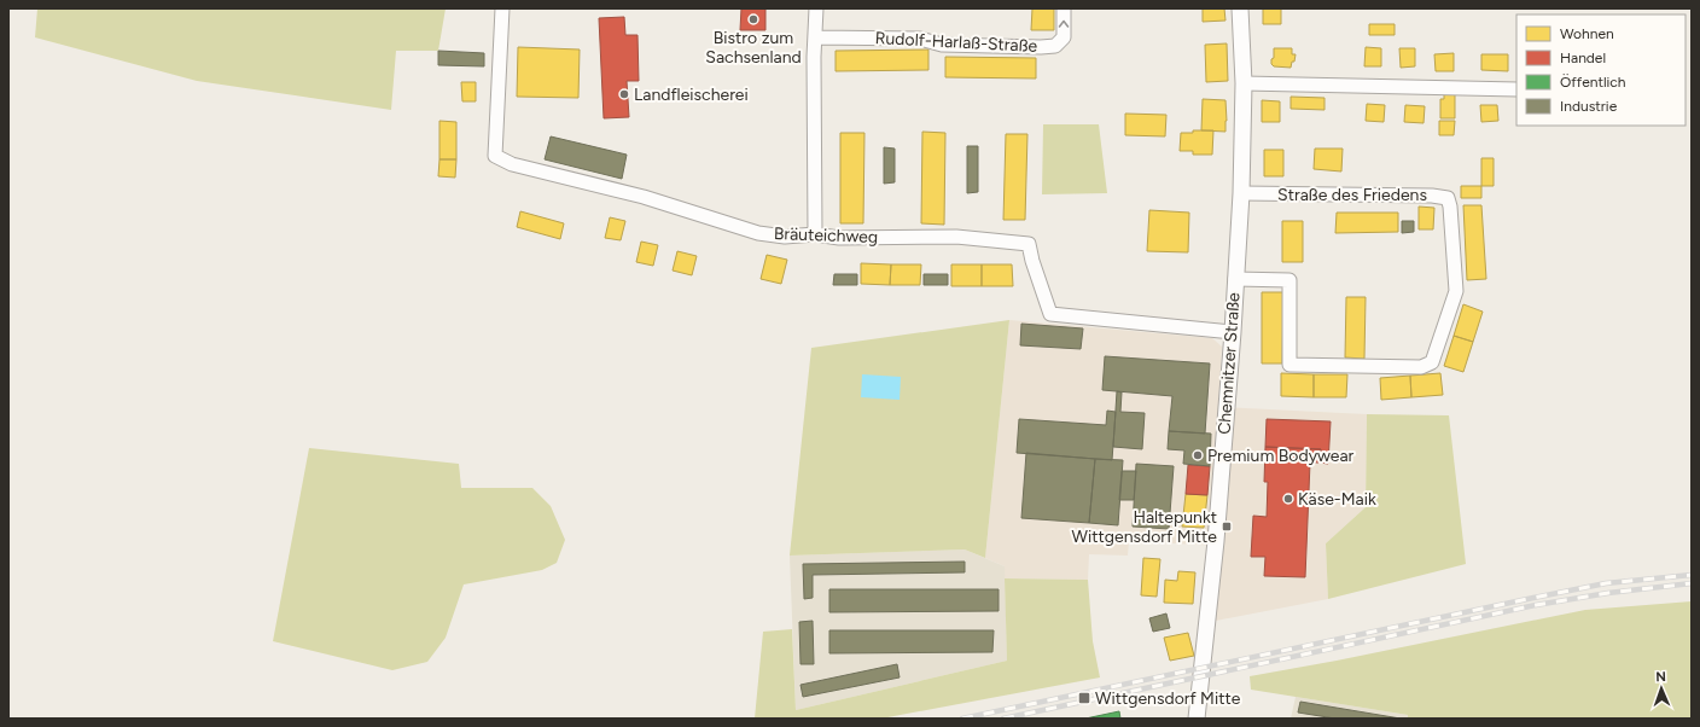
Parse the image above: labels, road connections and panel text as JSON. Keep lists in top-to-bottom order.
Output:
{
  "streets": {
    "street": [
      "Rudolf-Harlaß-Straße",
      "Straße des Friedens",
      "Bräuteichweg",
      "Chemnitzer Straße"
    ]
  },
  "crossings": [
    ["Straße des Friedens", "Chemnitzer Straße"],
    ["Bräuteichweg", "Chemnitzer Straße"]
  ],
  "one_way": ["Rudolf-Harlaß-Straße"],
  "places": {
    "other": [
      "Bistro zum Sachsenland",
      "Landfleischerei",
      "Premium Bodywear",
      "Käse-Maik"
    ],
    "transit": ["Haltepunkt Wittgensdorf Mitte", "Wittgensdorf Mitte"]
  },
  "legend": [
    "Wohnen",
    "Handel",
    "Öffentlich",
    "Industrie"
  ],
  "north": "top"
}
